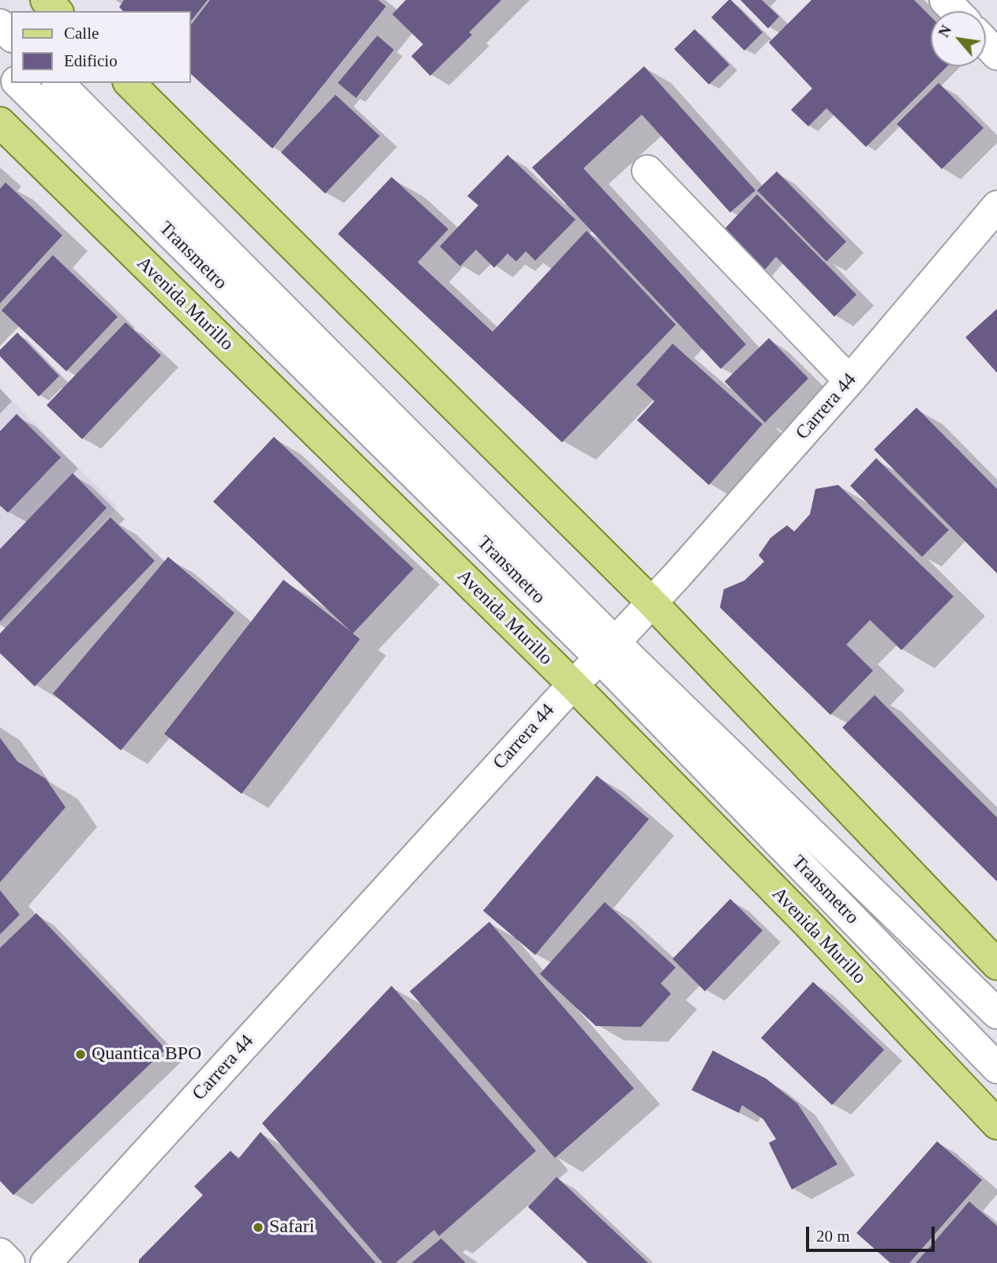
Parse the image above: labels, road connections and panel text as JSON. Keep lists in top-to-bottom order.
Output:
{
  "streets": {
    "main road": ["Avenida Murillo"],
    "street": ["Transmetro", "Carrera 44"]
  },
  "crossings": [
    ["Transmetro", "Carrera 44"],
    ["Avenida Murillo", "Carrera 44"]
  ],
  "places": ["Quantica BPO", "Safari"],
  "legend": ["Calle", "Edificio"],
  "scale_bar": "20 m",
  "north": "top left"
}
